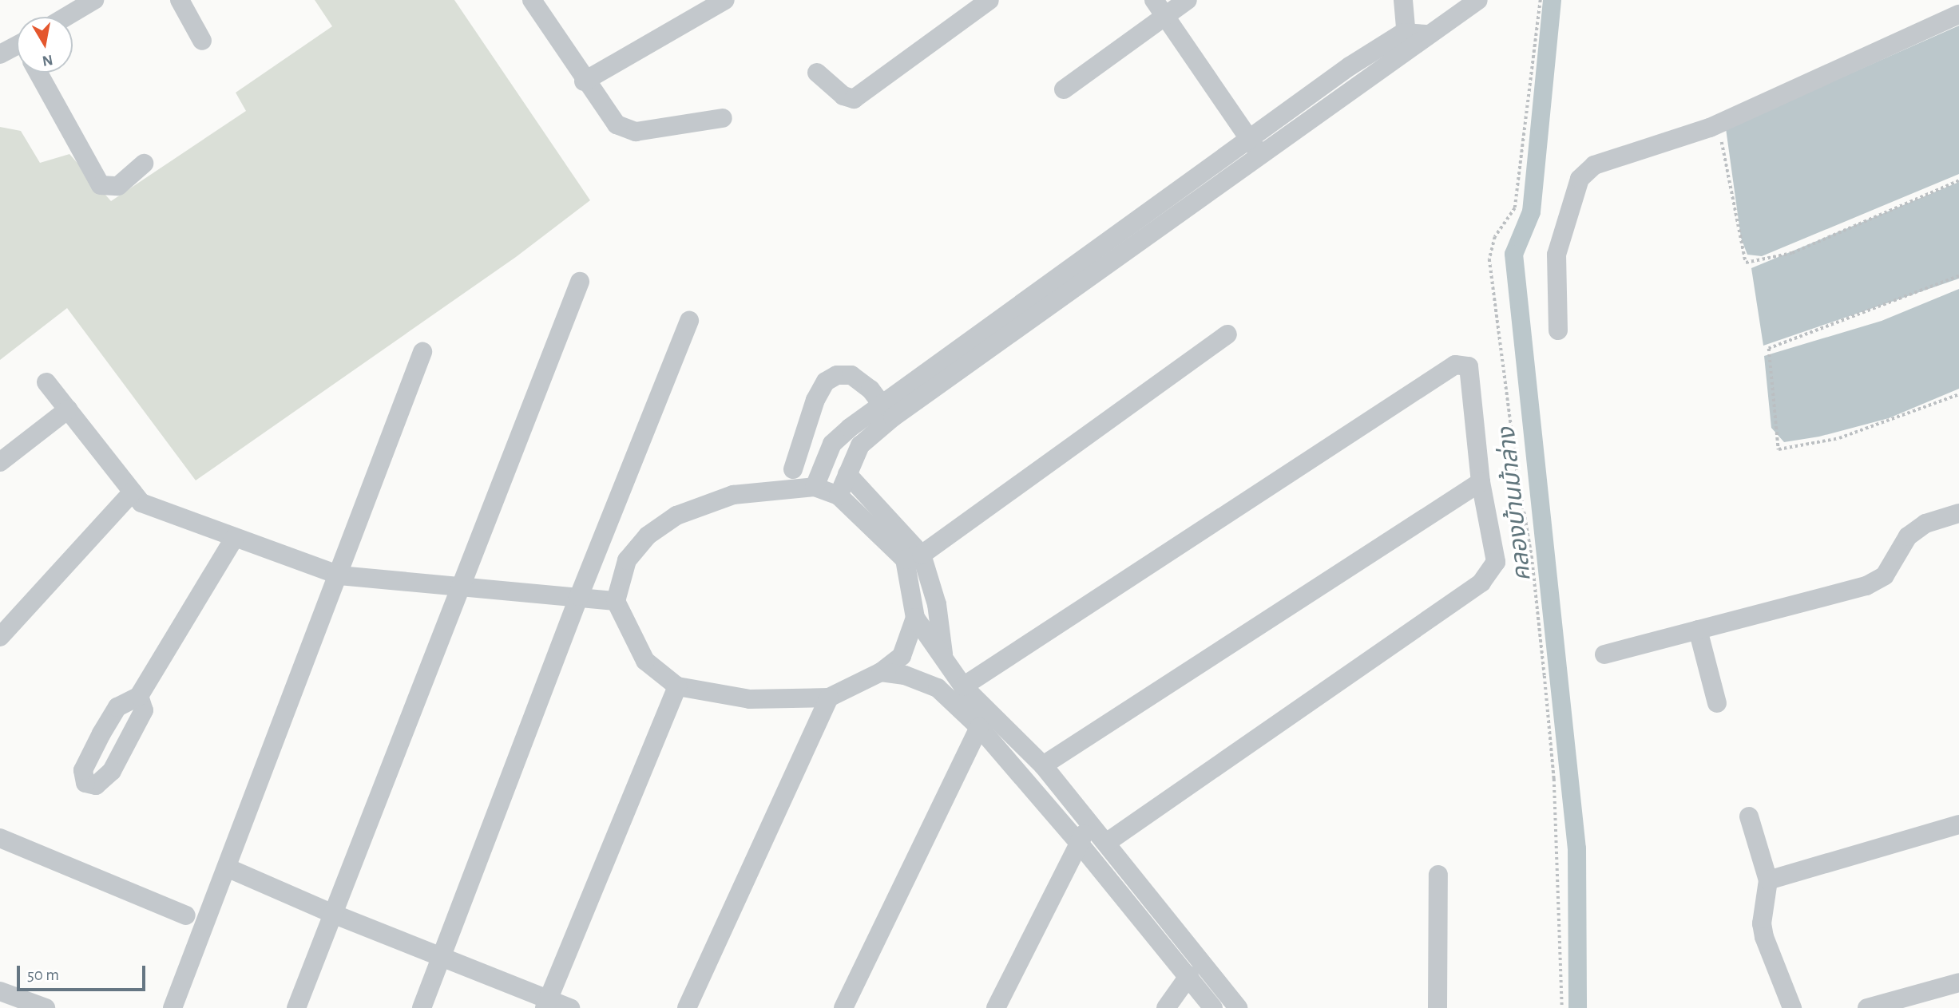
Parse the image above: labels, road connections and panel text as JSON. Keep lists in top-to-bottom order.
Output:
{
  "water": ["คลองบ้านม้าล่าง"],
  "scale_bar": "50 m",
  "north": "bottom"
}
